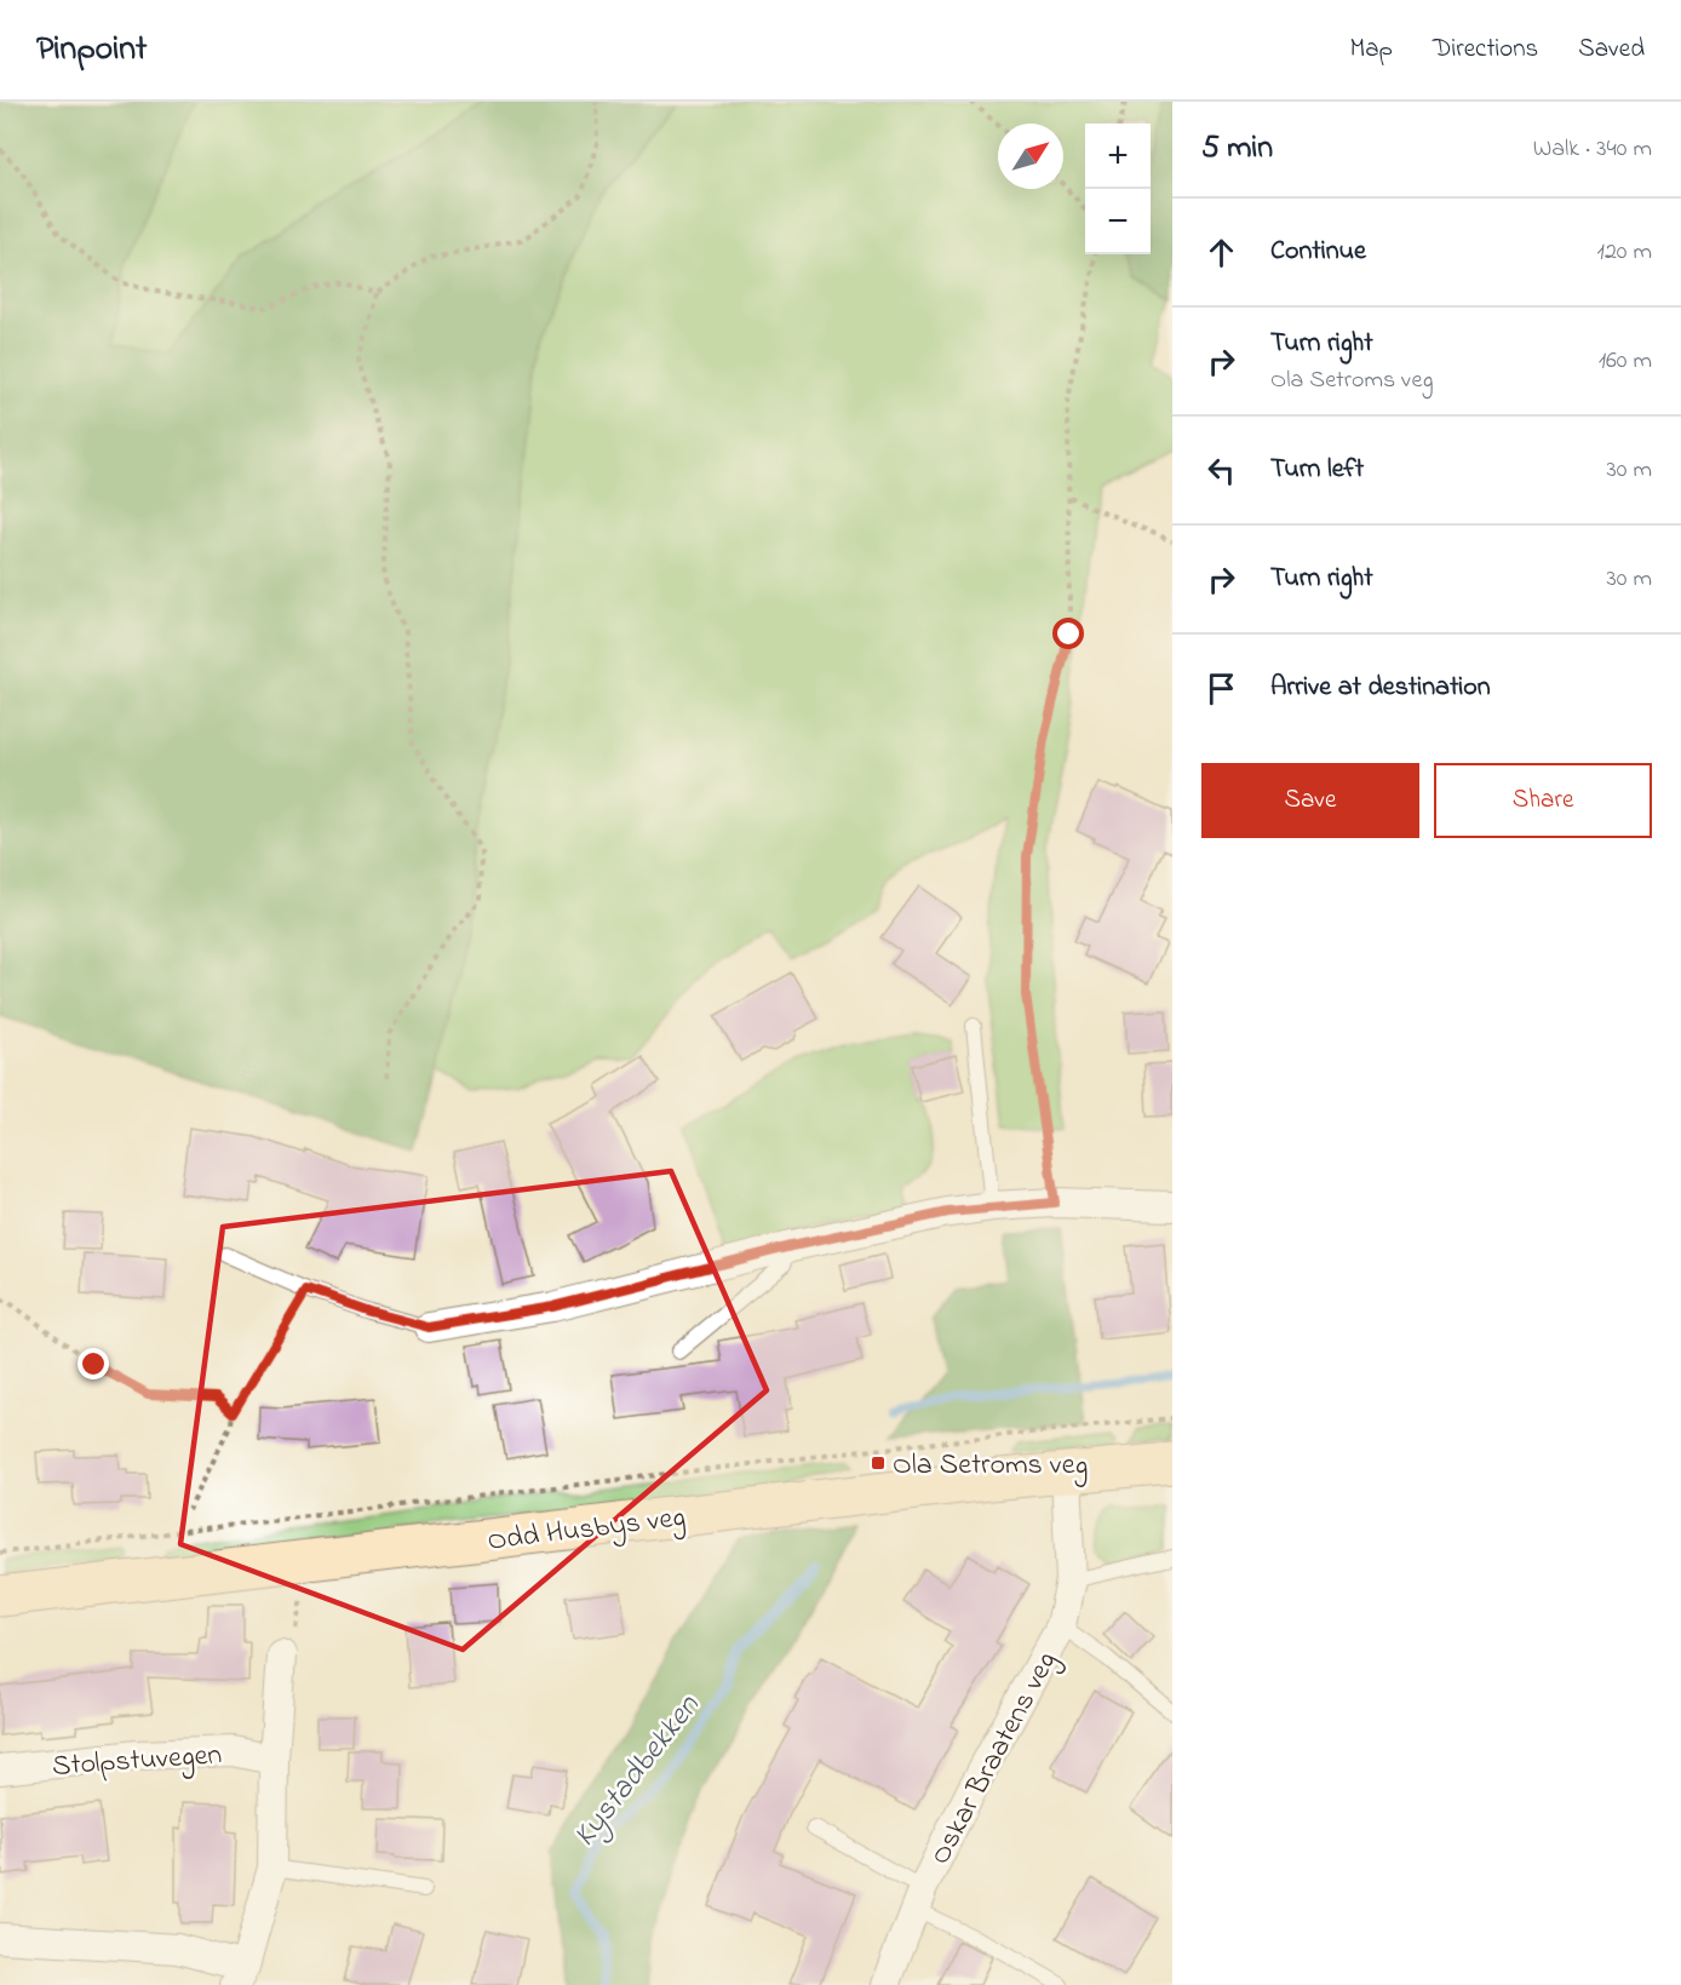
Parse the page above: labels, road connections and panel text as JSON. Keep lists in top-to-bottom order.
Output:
{
  "streets": {
    "street": ["Odd Husbys veg", "Oskar Braatens veg", "Stolpstuvegen"]
  },
  "crossings": [
    ["Odd Husbys veg", "Oskar Braatens veg"]
  ],
  "water": ["Kystadbekken"],
  "places": {
    "transit": ["Ola Setroms veg"]
  },
  "north": "top right",
  "page": {
    "header": "Pinpoint",
    "nav": ["Map", "Directions", "Saved"],
    "heading": ["5 min", "Walk · 340 m"],
    "map_buttons": ["+", "−"],
    "list": [
      ["Continue", "120 m"],
      ["Turn right", "Ola Setroms veg", "160 m"],
      ["Turn left", "30 m"],
      ["Turn right", "30 m"],
      "Arrive at destination"
    ],
    "buttons": ["Save", "Share"]
  }
}
